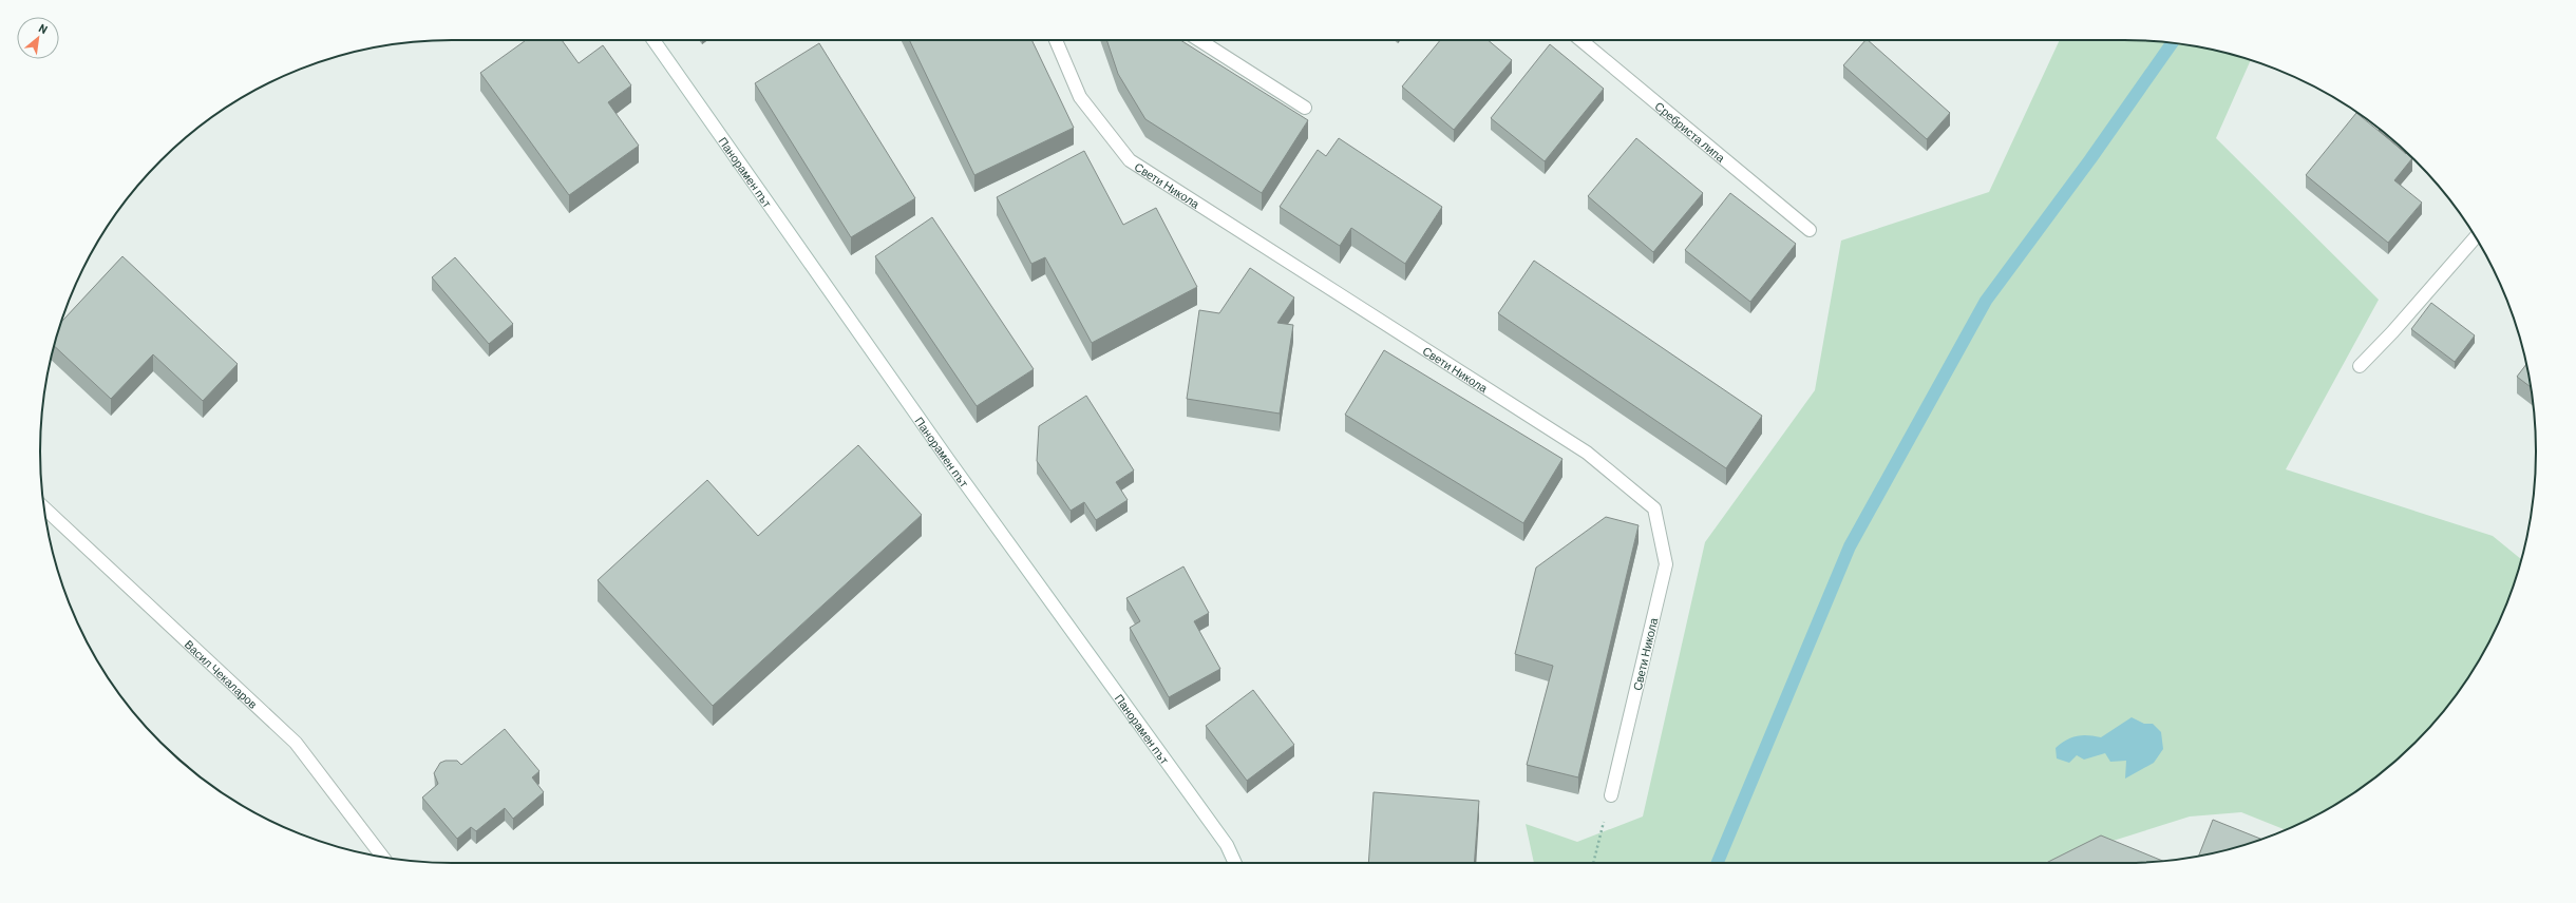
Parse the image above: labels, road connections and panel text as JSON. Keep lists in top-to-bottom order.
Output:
{
  "streets": {
    "street": [
      "Сребриста липа",
      "Панорамен път",
      "Свети Никола",
      "Васил Чекаларов"
    ]
  },
  "north": "top right"
}
